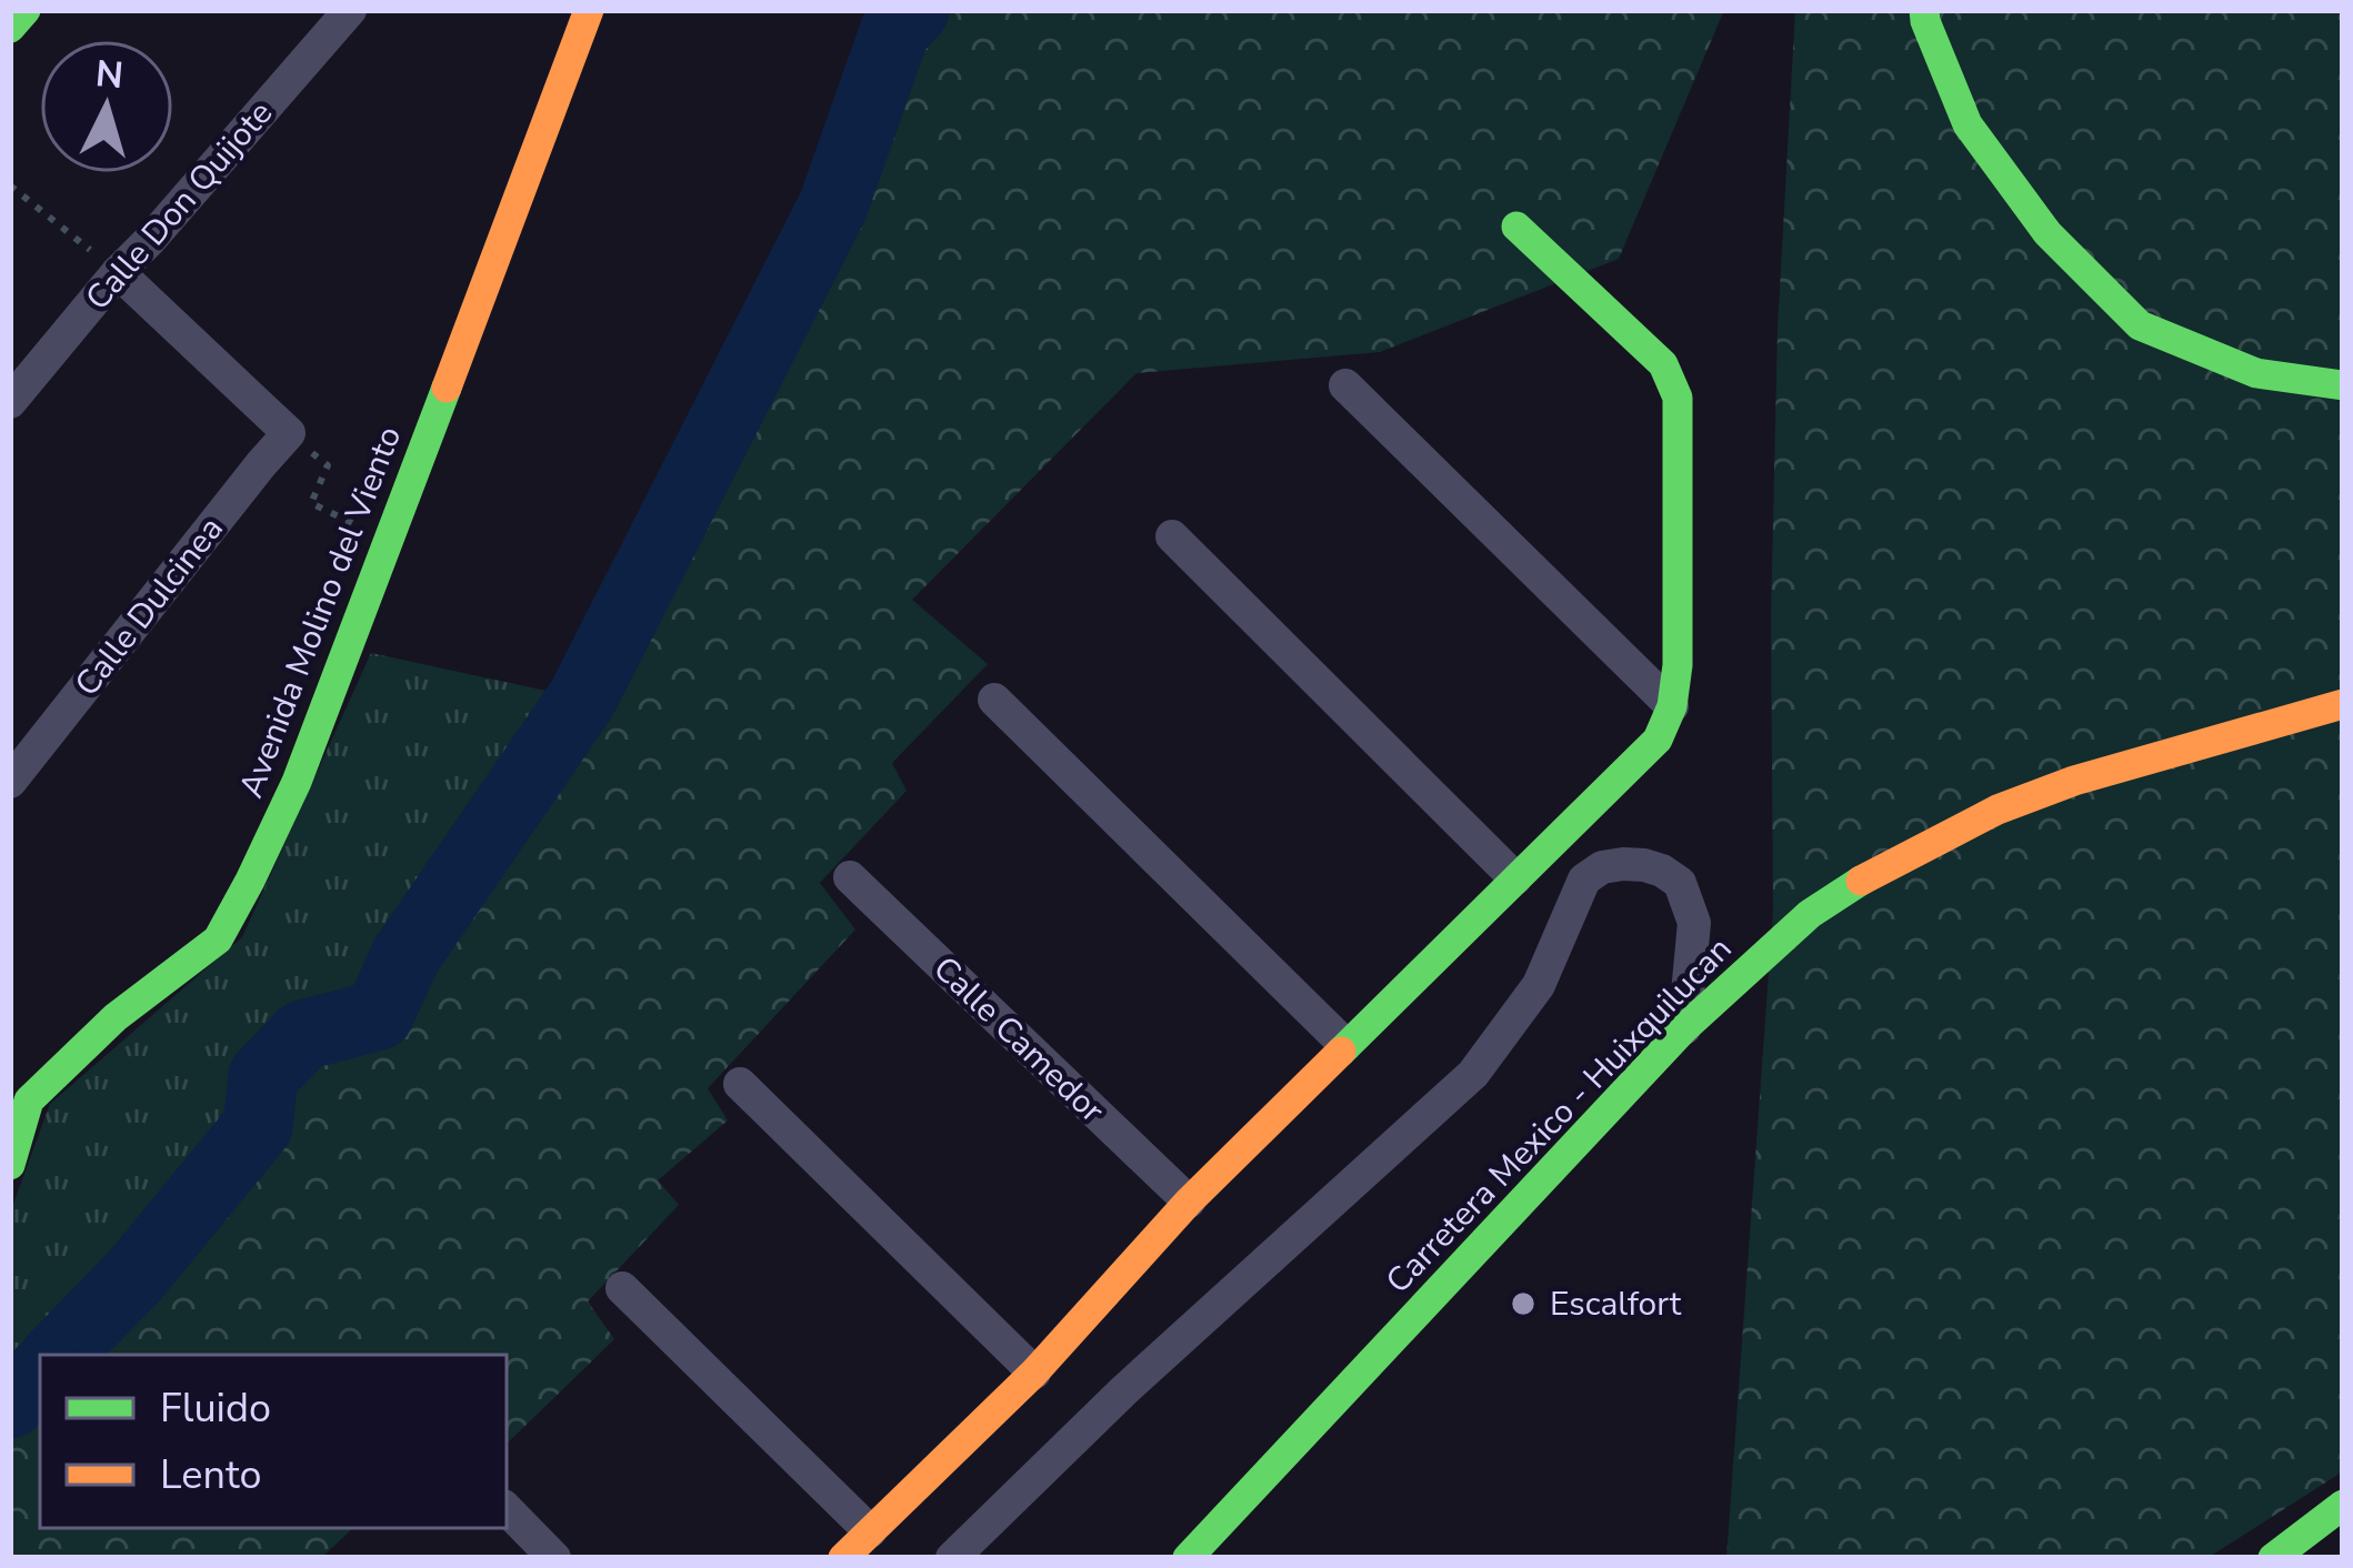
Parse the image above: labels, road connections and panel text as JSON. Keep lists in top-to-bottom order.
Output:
{
  "streets": {
    "street": [
      "Calle Don Quijote",
      "Calle Dulcinea",
      "Avenida Molino del Viento",
      "Calle Camedor",
      "Carretera Mexico - Huixquilucan"
    ]
  },
  "places": ["Escalfort"],
  "legend": ["Fluido", "Lento"],
  "north": "top"
}
